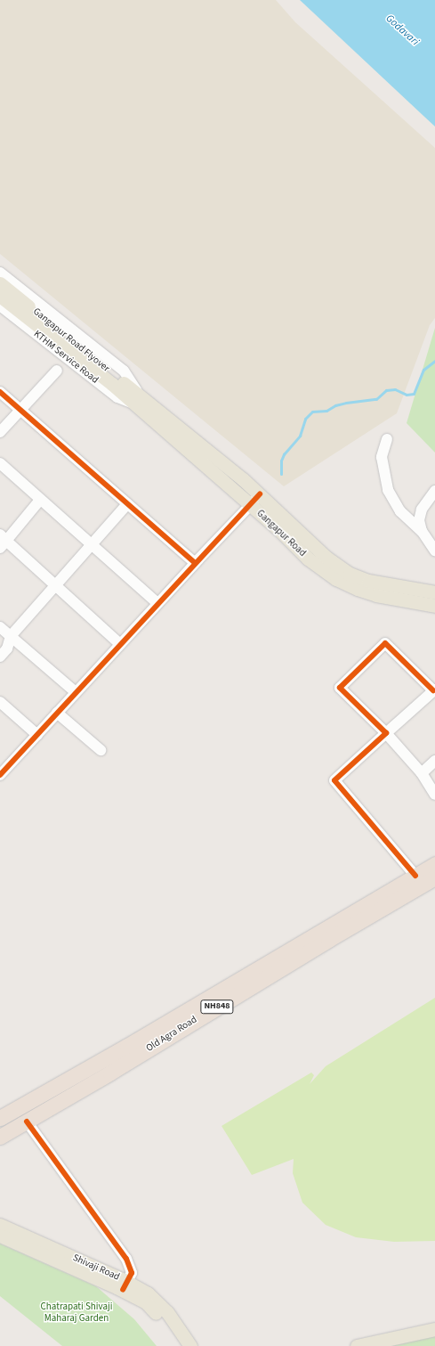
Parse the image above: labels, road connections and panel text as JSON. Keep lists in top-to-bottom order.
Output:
{
  "streets": {
    "highway": ["NH848", "Old Agra Road"],
    "main road": ["Gangapur Road Flyover", "Gangapur Road", "Shivaji Road"],
    "street": ["KTHM Service Road"]
  },
  "crossings": [
    ["Gangapur Road Flyover", "KTHM Service Road"],
    ["Gangapur Road Flyover", "Gangapur Road"],
    ["KTHM Service Road", "Gangapur Road"]
  ],
  "water": ["Godavari"],
  "parks": ["Chatrapati Shivaji Maharaj Garden"]
}
